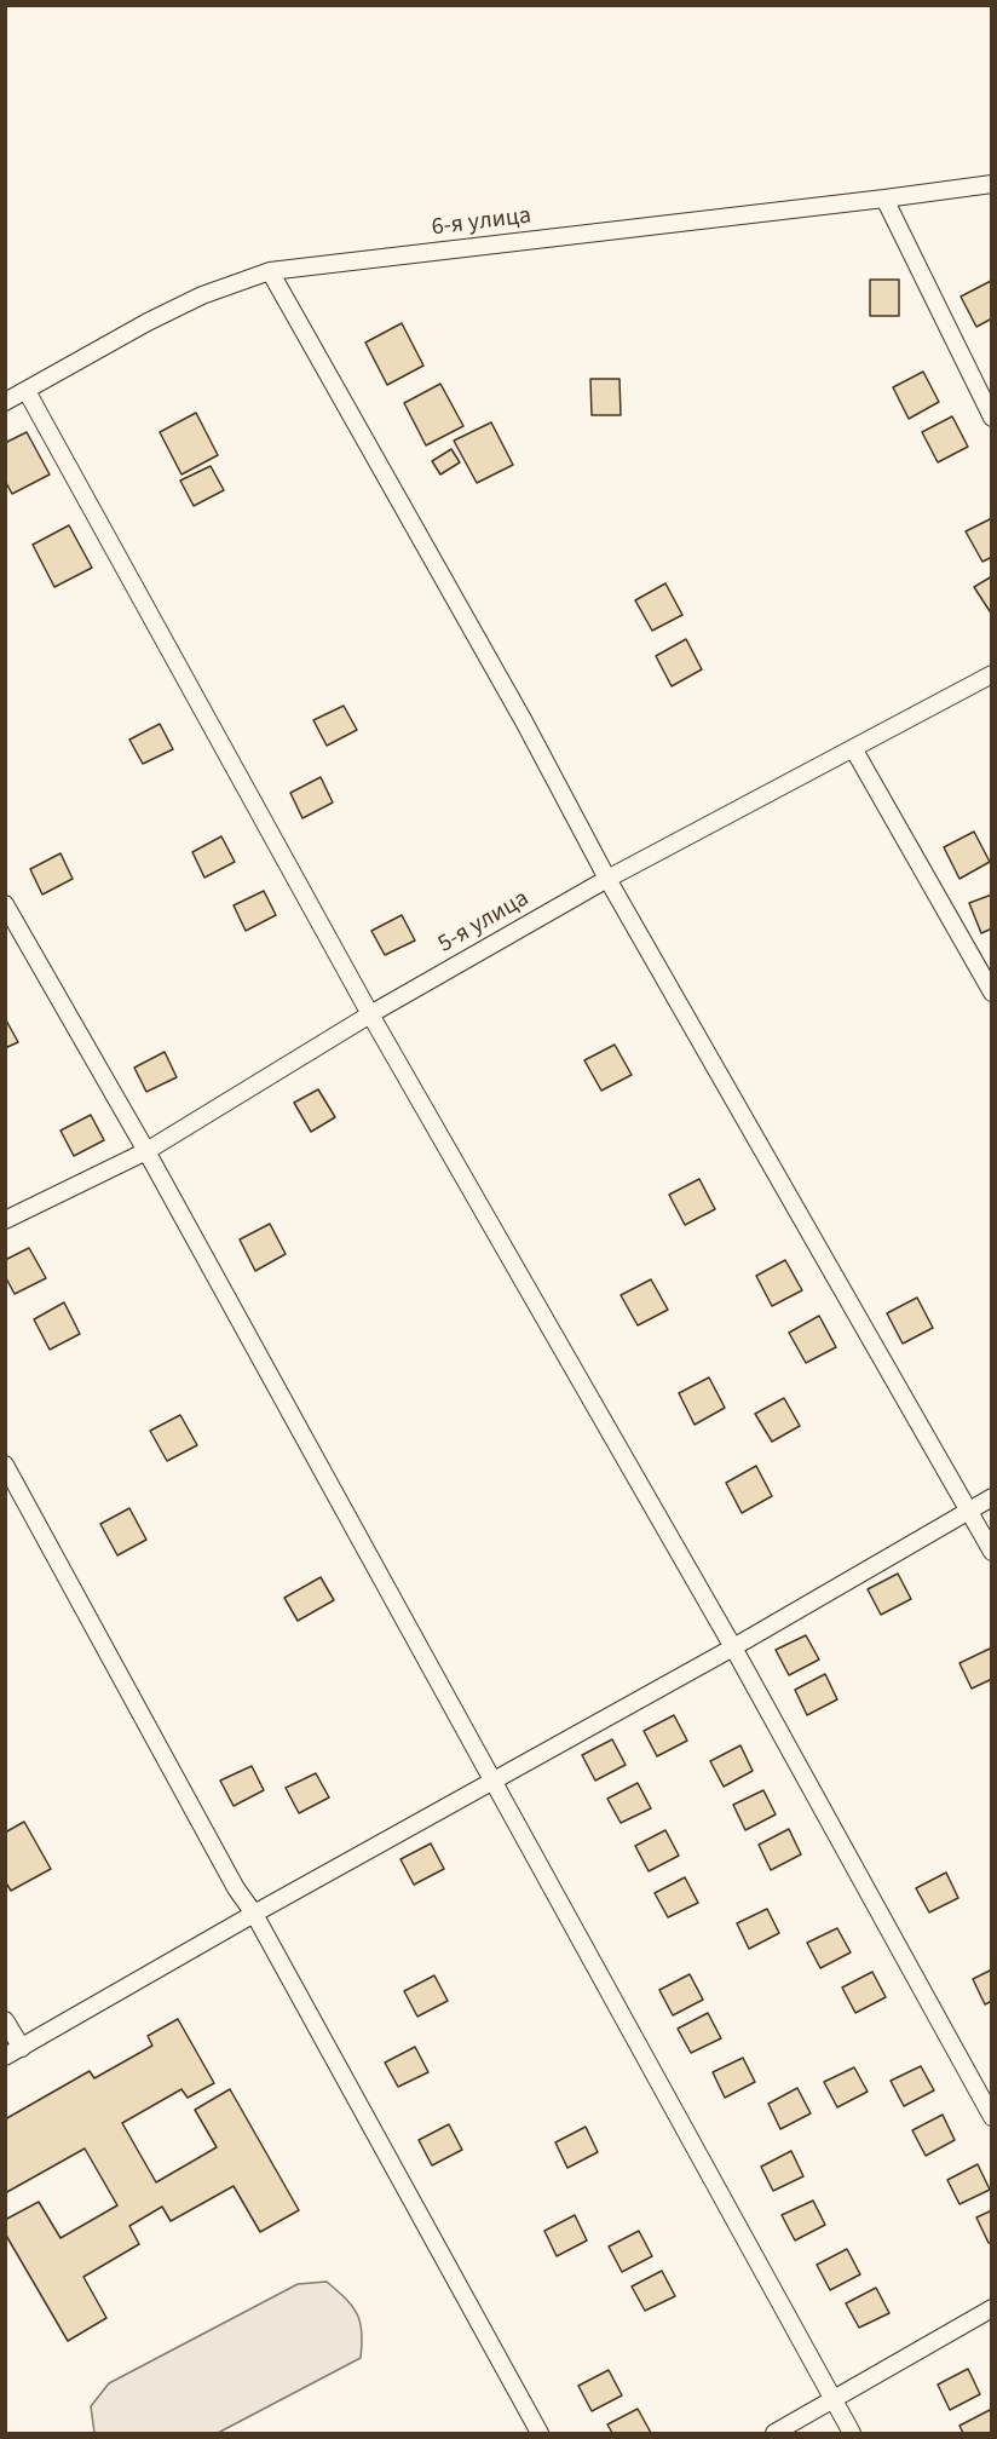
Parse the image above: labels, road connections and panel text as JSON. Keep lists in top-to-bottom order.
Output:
{
  "streets": {
    "street": ["6-я улица", "5-я улица"]
  }
}
